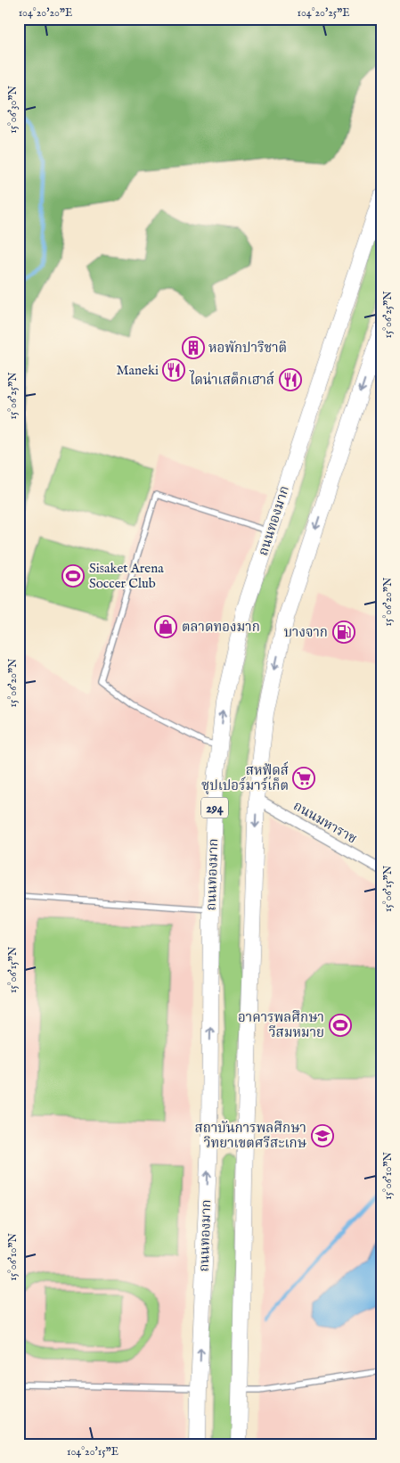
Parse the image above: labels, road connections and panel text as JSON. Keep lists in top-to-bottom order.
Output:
{
  "streets": {
    "main road": ["ถนนทองมาก", "294"],
    "street": ["ถนนมหาราช"]
  },
  "places": {
    "building": ["หอพักปาริชาติ"],
    "restaurant": ["Maneki", "ไดน่าเสต็กเฮาส์"],
    "sports": ["Sisaket Arena Soccer Club", "อาคารพลศึกษา วีสมหมาย"],
    "shop": ["ตลาดทองมาก"],
    "fuel station": ["บางจาก"],
    "supermarket": ["สหฟู้ดส์ ซุปเปอร์มาร์เก็ต"],
    "school or university": ["สถาบันการพลศึกษา วิทยาเขตศรีสะเกษ"]
  },
  "coordinates": [
    "104°20'20\"E",
    "104°20'25\"E",
    "15°06'30\"N",
    "15°06'25\"N",
    "15°06'20\"N",
    "15°06'15\"N",
    "15°06'10\"N",
    "104°20'15\"E"
  ]
}
